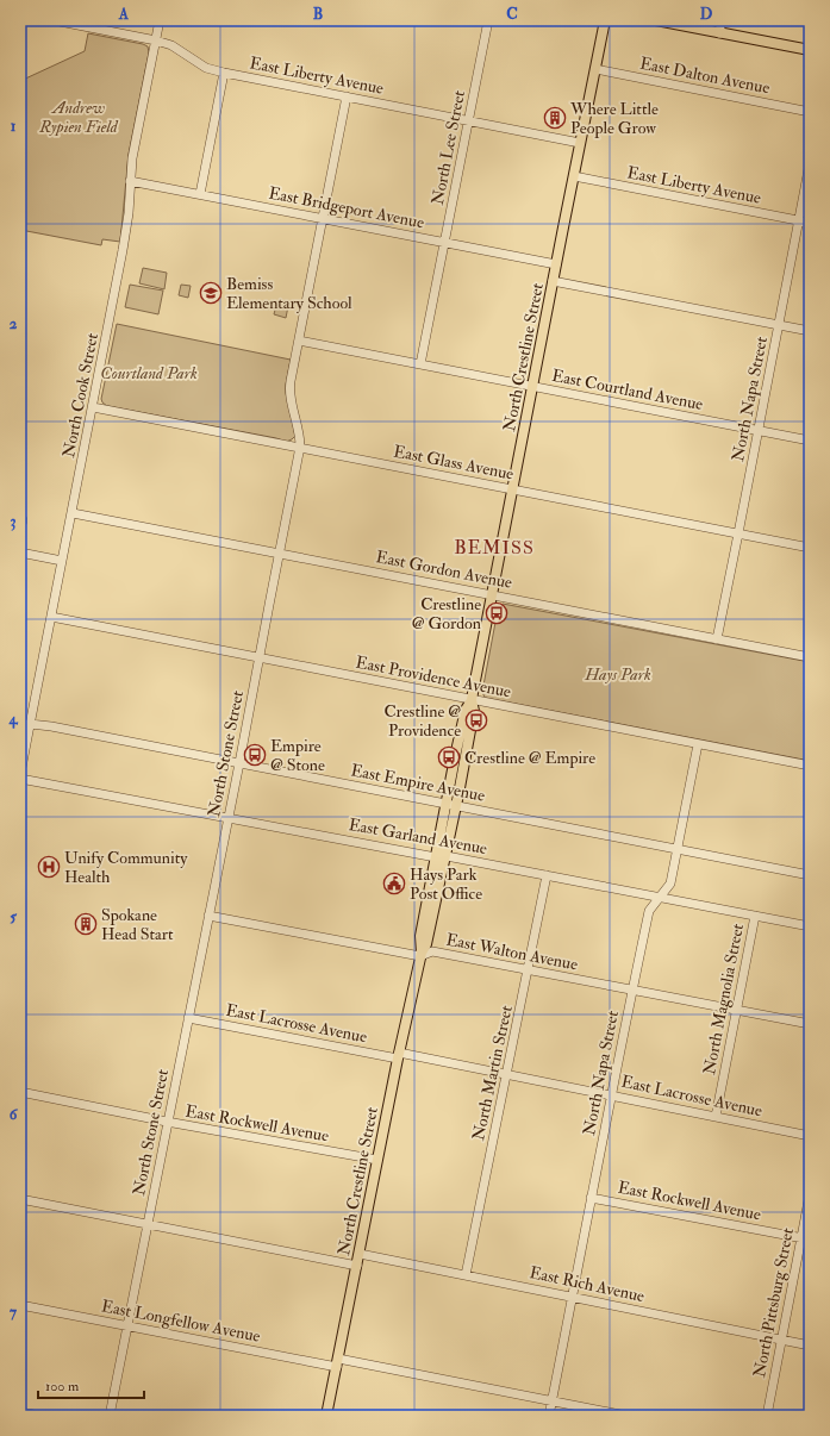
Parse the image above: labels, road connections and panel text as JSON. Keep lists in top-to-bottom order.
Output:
{
  "streets": {
    "main road": ["North Crestline Street"],
    "street": [
      "East Liberty Avenue",
      "East Dalton Avenue",
      "North Lee Street",
      "East Bridgeport Avenue",
      "East Courtland Avenue",
      "North Cook Street",
      "North Napa Street",
      "East Glass Avenue",
      "East Gordon Avenue",
      "East Providence Avenue",
      "North Stone Street",
      "East Empire Avenue",
      "East Garland Avenue",
      "East Walton Avenue",
      "North Magnolia Street",
      "East Lacrosse Avenue",
      "North Martin Street",
      "East Rockwell Avenue",
      "East Rich Avenue",
      "North Pittsburg Street",
      "East Longfellow Avenue"
    ]
  },
  "crossings": [
    ["East Liberty Avenue", "North Lee Street"],
    ["East Liberty Avenue", "North Crestline Street"],
    ["East Liberty Avenue", "North Cook Street"],
    ["East Liberty Avenue", "North Napa Street"],
    ["East Liberty Avenue", "North Stone Street"],
    ["East Dalton Avenue", "North Crestline Street"],
    ["North Lee Street", "East Bridgeport Avenue"],
    ["North Lee Street", "East Courtland Avenue"],
    ["East Bridgeport Avenue", "North Crestline Street"],
    ["East Bridgeport Avenue", "North Cook Street"],
    ["East Bridgeport Avenue", "North Stone Street"],
    ["North Crestline Street", "East Courtland Avenue"],
    ["North Crestline Street", "East Glass Avenue"],
    ["North Crestline Street", "East Gordon Avenue"],
    ["North Crestline Street", "East Providence Avenue"],
    ["North Crestline Street", "East Empire Avenue"],
    ["North Crestline Street", "East Garland Avenue"],
    ["North Crestline Street", "East Walton Avenue"],
    ["North Crestline Street", "East Lacrosse Avenue"],
    ["North Crestline Street", "East Rockwell Avenue"],
    ["North Crestline Street", "East Rich Avenue"],
    ["North Crestline Street", "East Longfellow Avenue"],
    ["East Courtland Avenue", "North Napa Street"],
    ["East Courtland Avenue", "North Stone Street"],
    ["North Cook Street", "East Glass Avenue"],
    ["North Cook Street", "East Gordon Avenue"],
    ["North Cook Street", "East Providence Avenue"],
    ["North Cook Street", "East Empire Avenue"],
    ["North Napa Street", "East Glass Avenue"],
    ["North Napa Street", "East Gordon Avenue"],
    ["North Napa Street", "East Providence Avenue"],
    ["North Napa Street", "East Empire Avenue"],
    ["North Napa Street", "East Garland Avenue"],
    ["North Napa Street", "East Walton Avenue"],
    ["North Napa Street", "East Lacrosse Avenue"],
    ["North Napa Street", "East Rockwell Avenue"],
    ["North Napa Street", "East Rich Avenue"],
    ["North Napa Street", "East Longfellow Avenue"],
    ["East Glass Avenue", "North Stone Street"],
    ["East Gordon Avenue", "North Stone Street"],
    ["East Providence Avenue", "North Stone Street"],
    ["North Stone Street", "East Empire Avenue"],
    ["North Stone Street", "East Garland Avenue"],
    ["North Stone Street", "East Walton Avenue"],
    ["North Stone Street", "East Lacrosse Avenue"],
    ["North Stone Street", "East Rockwell Avenue"],
    ["North Stone Street", "East Longfellow Avenue"],
    ["East Garland Avenue", "North Magnolia Street"],
    ["East Garland Avenue", "North Martin Street"],
    ["East Walton Avenue", "North Magnolia Street"],
    ["East Walton Avenue", "North Martin Street"],
    ["North Magnolia Street", "East Lacrosse Avenue"],
    ["East Lacrosse Avenue", "North Martin Street"],
    ["North Martin Street", "East Rich Avenue"],
    ["East Rockwell Avenue", "North Pittsburg Street"],
    ["East Rich Avenue", "North Pittsburg Street"]
  ],
  "districts": ["BEMISS"],
  "parks": ["Andrew Rypien Field", "Courtland Park", "Hays Park"],
  "places": {
    "building": ["Where Little People Grow", "Spokane Head Start"],
    "school or university": ["Bemiss Elementary School"],
    "bus stop": [
      "Crestline @ Gordon",
      "Crestline @ Providence",
      "Empire @ Stone",
      "Crestline @ Empire"
    ],
    "hospital": ["Unify Community Health"],
    "public building": ["Hays Park Post Office"]
  },
  "scale_bar": "100 m",
  "grid": {
    "columns": [
      "A",
      "B",
      "C",
      "D"
    ],
    "rows": [
      "1",
      "2",
      "3",
      "4",
      "5",
      "6",
      "7"
    ]
  }
}
